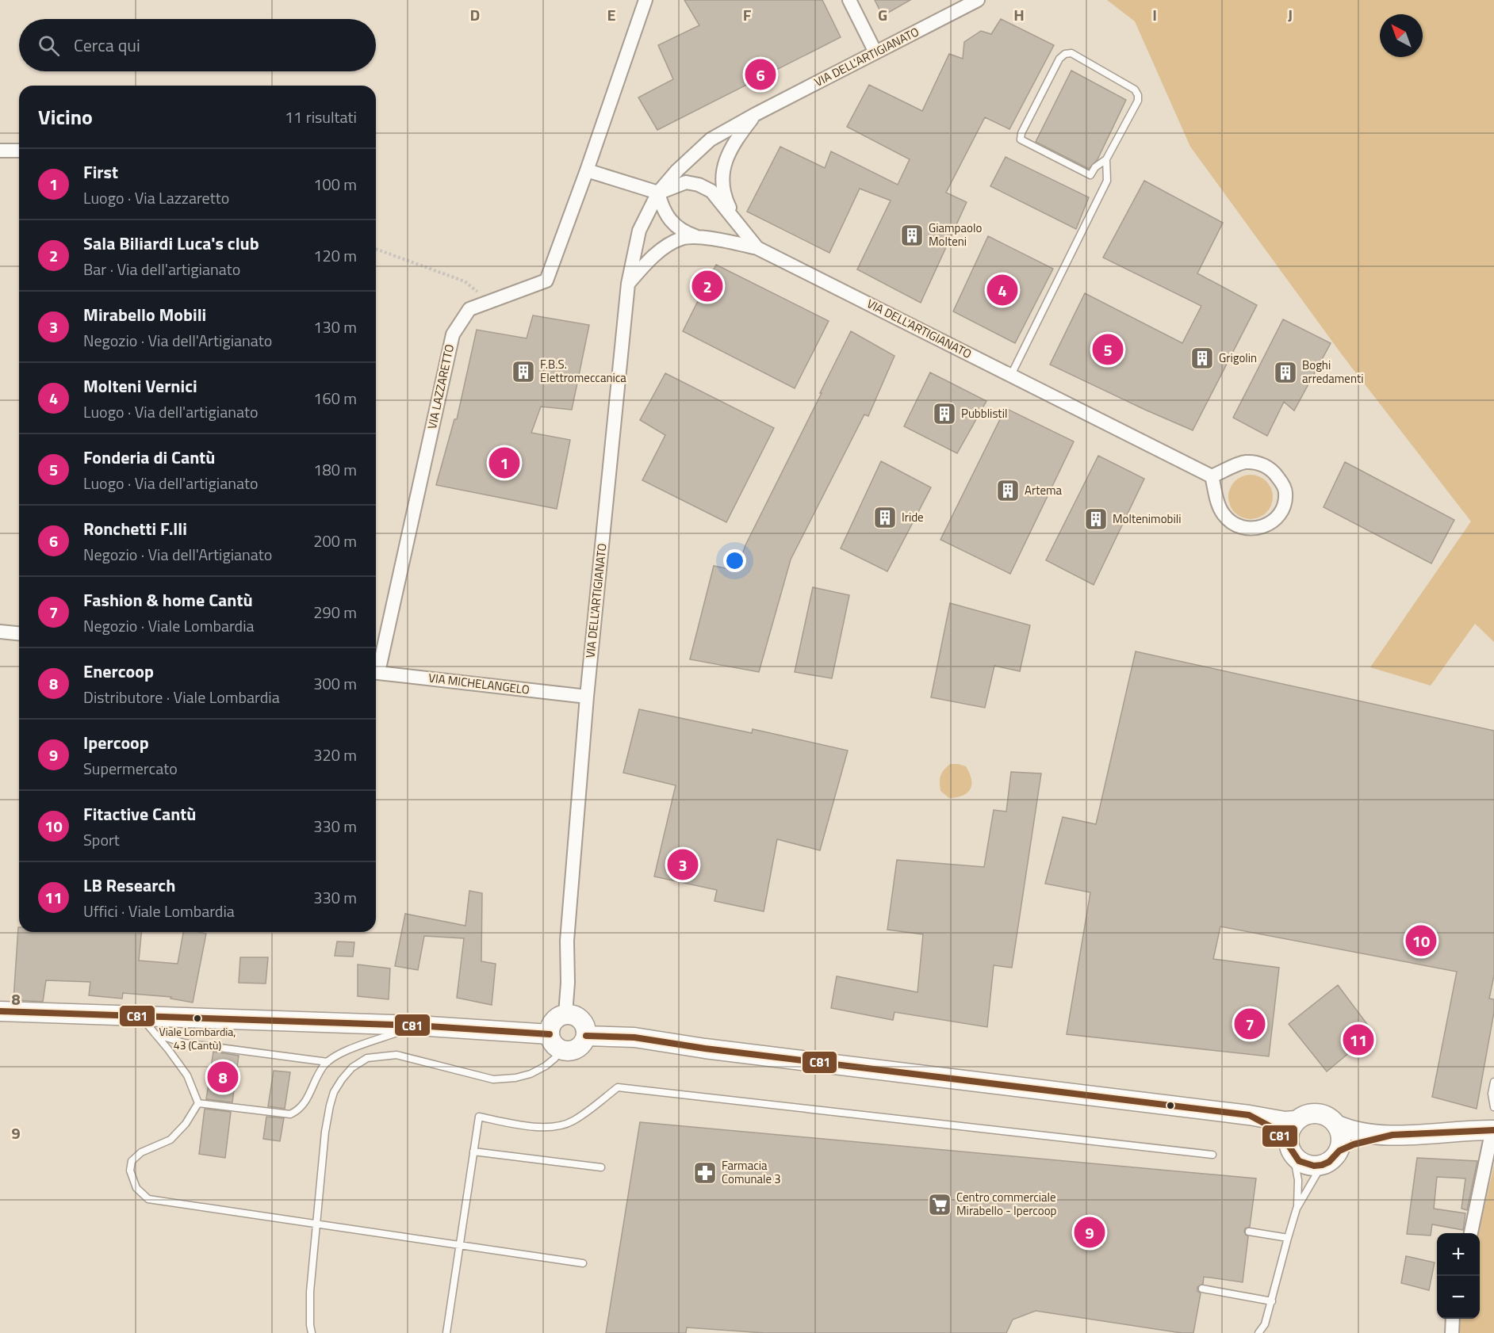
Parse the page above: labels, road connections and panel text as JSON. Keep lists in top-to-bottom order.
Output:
{
  "streets": {
    "street": ["VIA DELL'ARTIGIANATO", "VIA LAZZARETTO", "VIA MICHELANGELO"]
  },
  "crossings": [
    ["VIA DELL'ARTIGIANATO", "VIA MICHELANGELO"]
  ],
  "places": {
    "building": [
      "Giampaolo Molteni",
      "Grigolin",
      "F.B.S. Elettromeccanica",
      "Boghi arredamenti",
      "Pubblistil",
      "Artema",
      "Iride",
      "Moltenimobili"
    ],
    "other": ["Viale Lombardia, 43 (Cantù)"],
    "pharmacy": ["Farmacia Comunale 3"],
    "supermarket": ["Centro commerciale Mirabello - Ipercoop"]
  },
  "lines": ["transit line C81"],
  "north": "top left",
  "page": {
    "search": "Cerca qui",
    "pins": [
      "6",
      "2",
      "4",
      "5",
      "1",
      "3",
      "10",
      "7",
      "11",
      "8",
      "9"
    ],
    "heading": ["Vicino", "11 risultati"],
    "list": [
      {
        "mark": "1",
        "name": "First",
        "note": "Luogo · Via Lazzaretto",
        "value": "100 m"
      },
      {
        "mark": "2",
        "name": "Sala Biliardi Luca's club",
        "note": "Bar · Via dell'artigianato",
        "value": "120 m"
      },
      {
        "mark": "3",
        "name": "Mirabello Mobili",
        "note": "Negozio · Via dell'Artigianato",
        "value": "130 m"
      },
      {
        "mark": "4",
        "name": "Molteni Vernici",
        "note": "Luogo · Via dell'artigianato",
        "value": "160 m"
      },
      {
        "mark": "5",
        "name": "Fonderia di Cantù",
        "note": "Luogo · Via dell'artigianato",
        "value": "180 m"
      },
      {
        "mark": "6",
        "name": "Ronchetti F.lli",
        "note": "Negozio · Via dell'Artigianato",
        "value": "200 m"
      },
      {
        "mark": "7",
        "name": "Fashion & home Cantù",
        "note": "Negozio · Viale Lombardia",
        "value": "290 m"
      },
      {
        "mark": "8",
        "name": "Enercoop",
        "note": "Distributore · Viale Lombardia",
        "value": "300 m"
      },
      {
        "mark": "9",
        "name": "Ipercoop",
        "note": "Supermercato",
        "value": "320 m"
      },
      {
        "mark": "10",
        "name": "Fitactive Cantù",
        "note": "Sport",
        "value": "330 m"
      },
      {
        "mark": "11",
        "name": "LB Research",
        "note": "Uffici · Viale Lombardia",
        "value": "330 m"
      }
    ],
    "map_buttons": ["+", "−"]
  },
  "grid": {
    "columns": [
      "D",
      "E",
      "F",
      "G",
      "H",
      "I",
      "J"
    ],
    "rows": ["8", "9"]
  }
}
